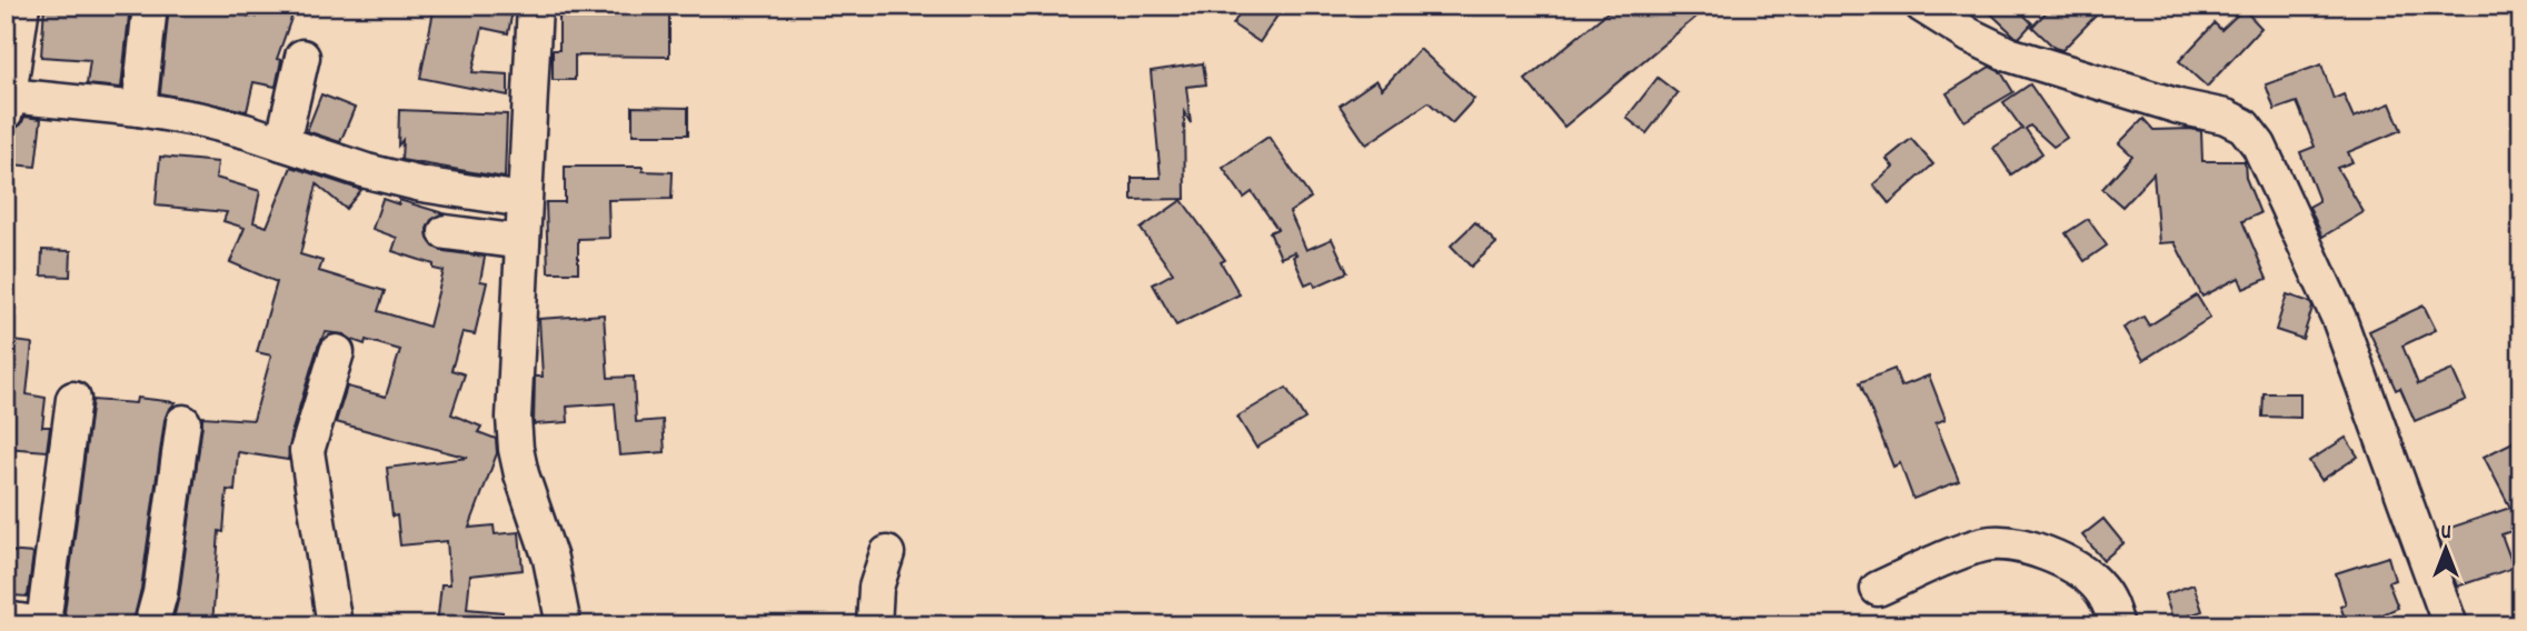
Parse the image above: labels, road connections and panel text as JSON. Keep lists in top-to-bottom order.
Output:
{
  "north": "top"
}
